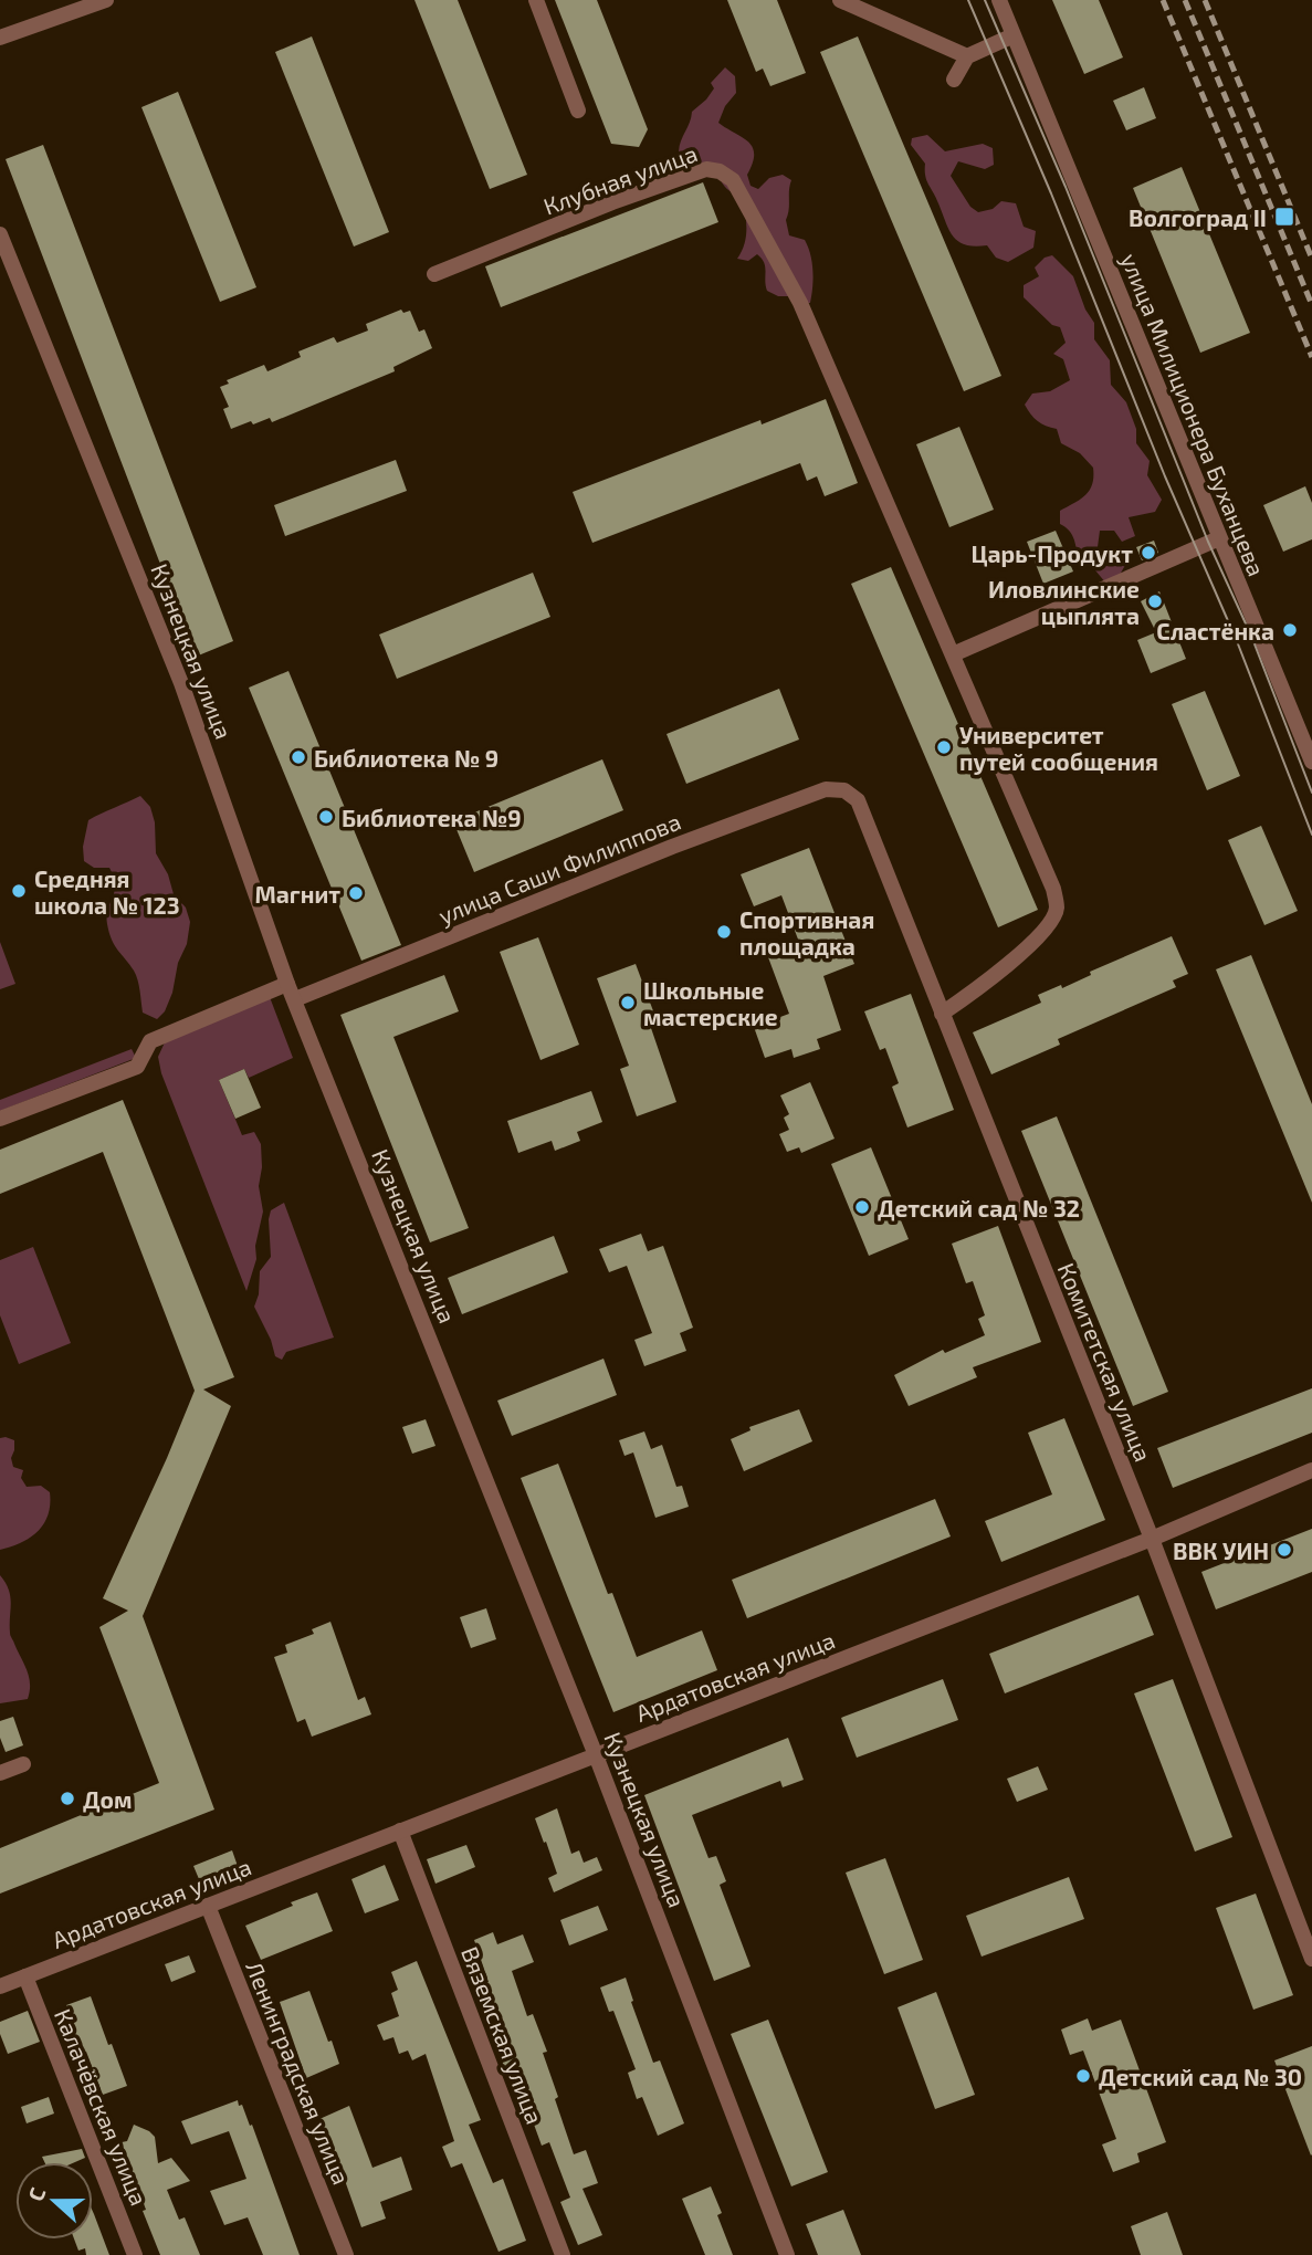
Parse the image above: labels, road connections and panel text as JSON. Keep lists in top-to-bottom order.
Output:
{
  "streets": {
    "street": [
      "Клубная улица",
      "улица Милиционера Буханцева",
      "Кузнецкая улица",
      "улица Саши Филиппова",
      "Комитетская улица",
      "Ардатовская улица",
      "Вяземская улица",
      "Ленинградская улица",
      "Калачёвская улица"
    ]
  },
  "crossings": [
    ["Клубная улица", "Комитетская улица"],
    ["Кузнецкая улица", "улица Саши Филиппова"],
    ["Кузнецкая улица", "Ардатовская улица"],
    ["улица Саши Филиппова", "Комитетская улица"],
    ["Комитетская улица", "Ардатовская улица"],
    ["Ардатовская улица", "Вяземская улица"],
    ["Ардатовская улица", "Ленинградская улица"],
    ["Ардатовская улица", "Калачёвская улица"]
  ],
  "places": {
    "transit": ["Волгоград II"],
    "other": [
      "Царь-Продукт",
      "Иловлинские цыплята",
      "Сластёнка",
      "Университет путей сообщения",
      "Библиотека № 9",
      "Библиотека №9",
      "Средняя школа № 123",
      "Магнит",
      "Спортивная площадка",
      "Школьные мастерские",
      "Детский сад № 32",
      "ВВК УИН",
      "Дом",
      "Детский сад № 30"
    ]
  },
  "north": "left"
}
